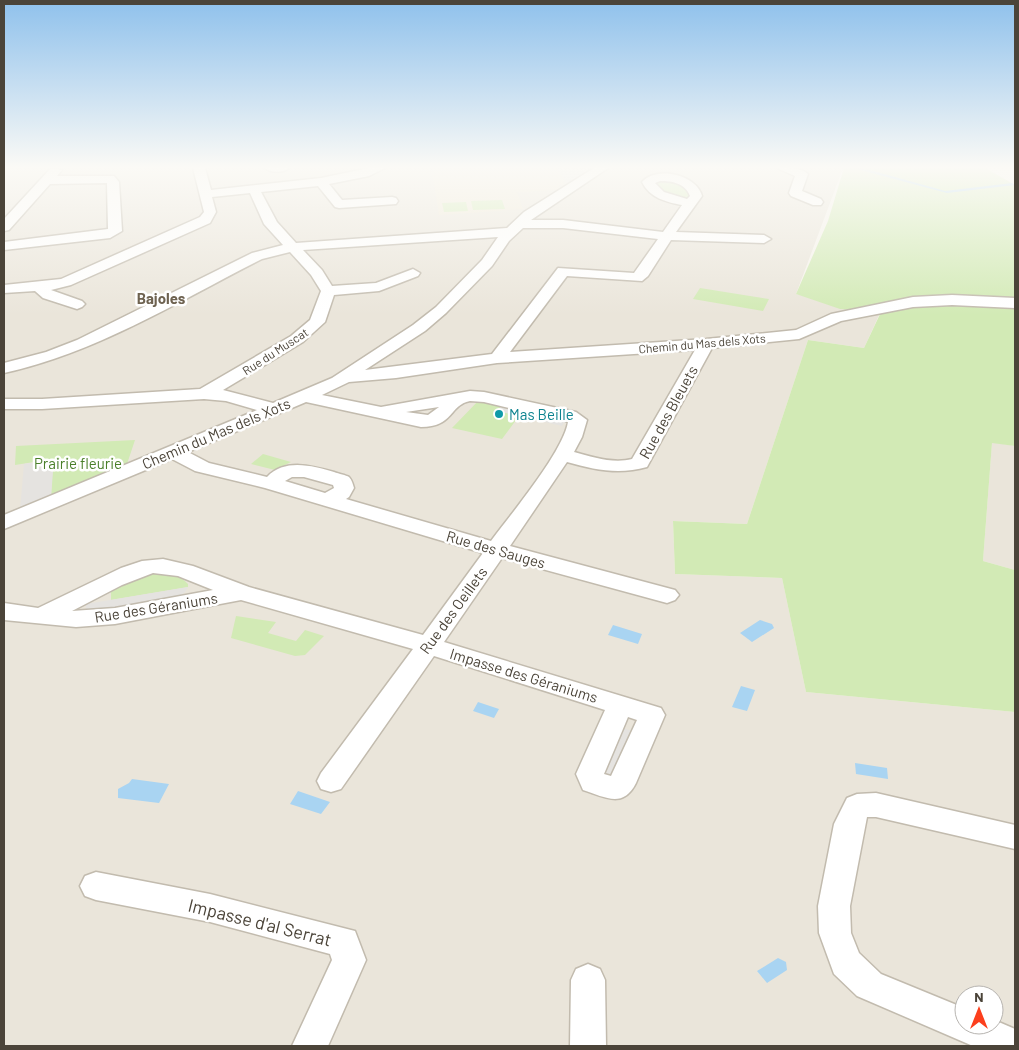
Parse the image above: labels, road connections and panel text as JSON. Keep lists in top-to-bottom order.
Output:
{
  "streets": {
    "street": [
      "Chemin du Mas dels Xots",
      "Rue du Muscat",
      "Rue des Bleuets",
      "Rue des Sauges",
      "Rue des Géraniums",
      "Rue des Oeillets",
      "Impasse des Géraniums",
      "Impasse d'al Serrat"
    ]
  },
  "crossings": [
    ["Chemin du Mas dels Xots", "Rue du Muscat"],
    ["Chemin du Mas dels Xots", "Rue des Bleuets"],
    ["Chemin du Mas dels Xots", "Rue des Sauges"],
    ["Rue des Bleuets", "Rue des Oeillets"],
    ["Rue des Sauges", "Rue des Oeillets"],
    ["Rue des Géraniums", "Rue des Oeillets"],
    ["Rue des Géraniums", "Impasse des Géraniums"],
    ["Rue des Oeillets", "Impasse des Géraniums"]
  ],
  "districts": ["Bajoles"],
  "parks": ["Prairie fleurie"],
  "places": ["Mas Beille"],
  "north": "top"
}
